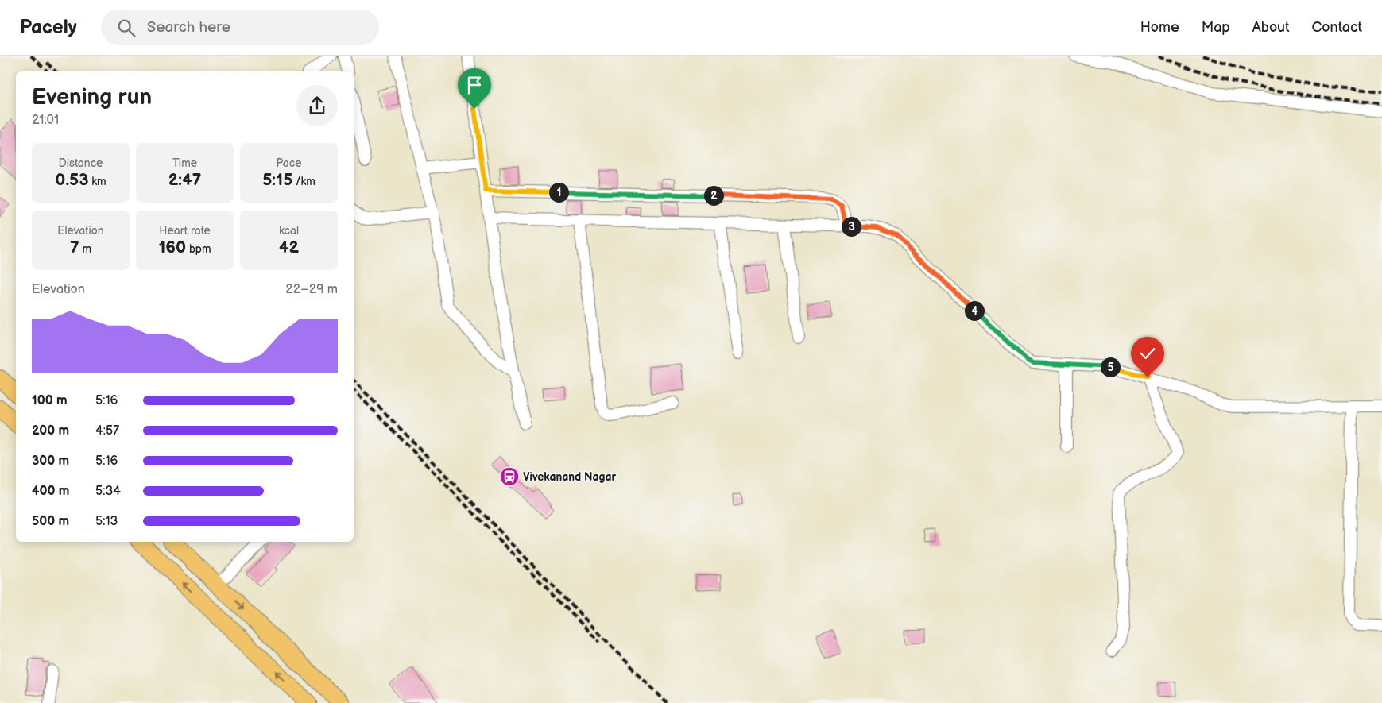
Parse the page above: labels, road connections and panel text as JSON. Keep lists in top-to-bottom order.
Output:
{
  "places": {
    "station": ["Vivekanand Nagar"]
  },
  "page": {
    "header": "Pacely",
    "search": "Search here",
    "nav": [
      "Home",
      "Map",
      "About",
      "Contact"
    ],
    "heading": ["Evening run", "21:01"],
    "stats": [
      ["Distance", "0.53 km"],
      ["Time", "2:47"],
      ["Pace", "5:15 /km"],
      ["Elevation", "7 m"],
      ["Heart rate", "160 bpm"],
      ["kcal", "42"]
    ],
    "pins": [
      "1",
      "2",
      "3",
      "4",
      "5"
    ],
    "chart": ["Elevation", "22–29 m"],
    "list": [
      {
        "name": "100 m",
        "note": "5:16"
      },
      {
        "name": "200 m",
        "note": "4:57"
      },
      {
        "name": "300 m",
        "note": "5:16"
      },
      {
        "name": "400 m",
        "note": "5:34"
      },
      {
        "name": "500 m",
        "note": "5:13"
      }
    ]
  }
}
